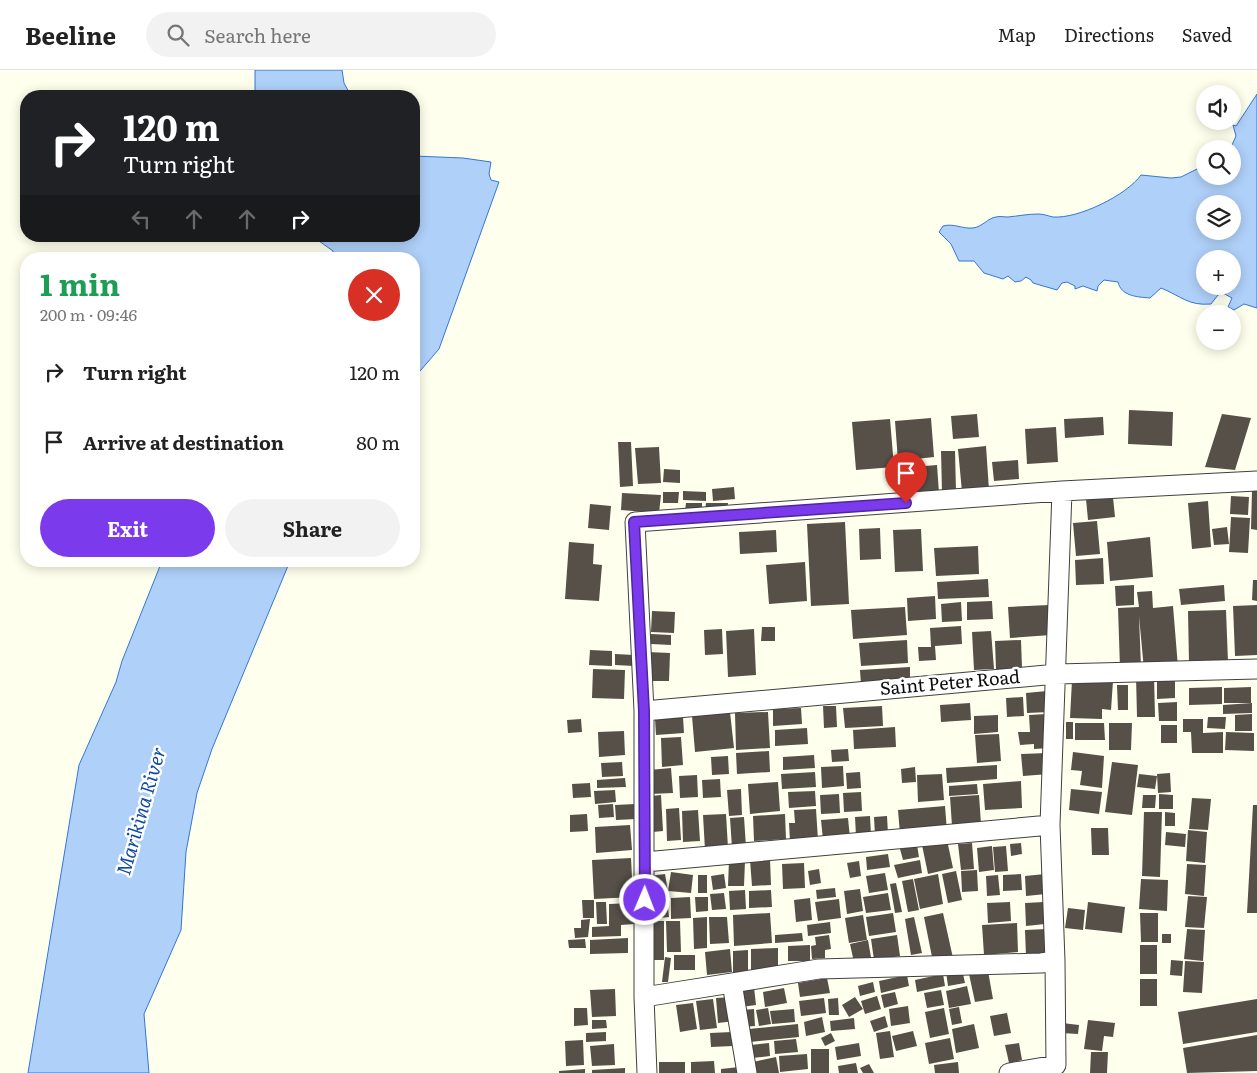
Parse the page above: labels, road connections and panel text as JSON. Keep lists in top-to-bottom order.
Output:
{
  "streets": {
    "street": ["Saint Peter Road"]
  },
  "water": ["Marikina River"],
  "page": {
    "header": "Beeline",
    "search": "Search here",
    "nav": ["Map", "Directions", "Saved"],
    "map_buttons": ["+", "−"],
    "turn": ["120 m", "Turn right"],
    "heading": ["1 min", "200 m · 09:46"],
    "list": [
      {
        "name": "Turn right",
        "value": "120 m"
      },
      {
        "name": "Arrive at destination",
        "value": "80 m"
      }
    ],
    "buttons": ["Exit", "Share"]
  }
}
